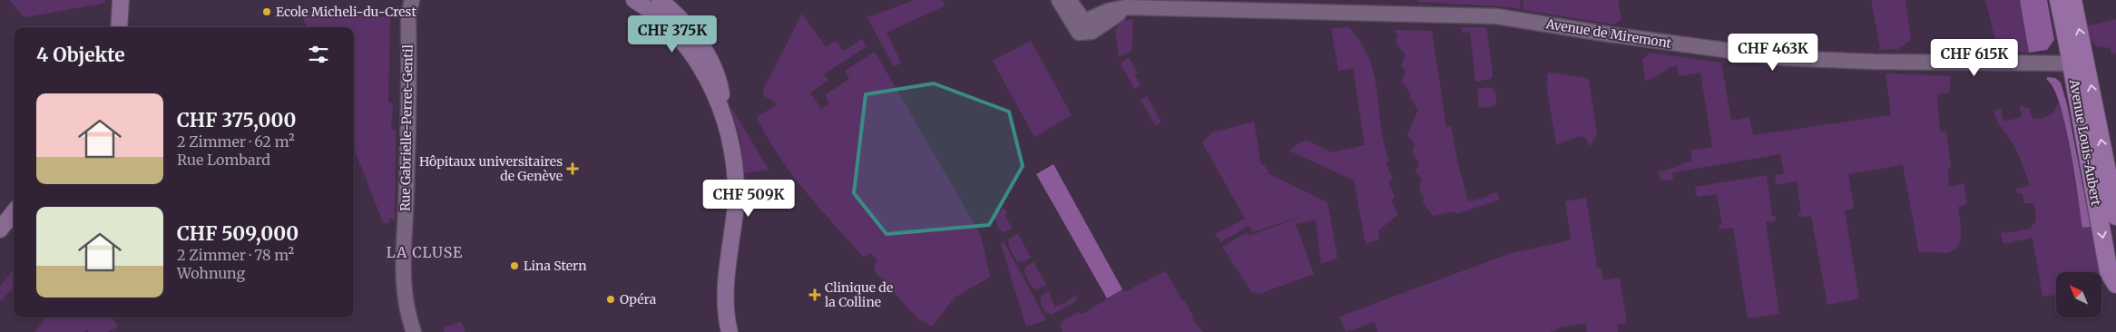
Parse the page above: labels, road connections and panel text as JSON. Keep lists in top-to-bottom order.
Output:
{
  "streets": {
    "main road": ["Avenue Louis-Aubert"],
    "street": ["Avenue de Miremont", "Rue Gabrielle-Perret-Gentil"]
  },
  "crossings": [
    ["Avenue de Miremont", "Avenue Louis-Aubert"]
  ],
  "districts": ["LA CLUSE"],
  "places": {
    "other": ["Ecole Micheli-du-Crest", "Lina Stern", "Opéra"],
    "health": ["Hôpitaux universitaires de Genève", "Clinique de la Colline"]
  },
  "north": "top left",
  "page": {
    "price": [
      "CHF 375K",
      "CHF 463K",
      "CHF 615K",
      "CHF 509K"
    ],
    "heading": "4 Objekte",
    "list": [
      {
        "name": "CHF 375,000",
        "note": "2 Zimmer · 62 m² · Rue Lombard"
      },
      {
        "name": "CHF 509,000",
        "note": "2 Zimmer · 78 m² · Wohnung"
      }
    ]
  }
}
